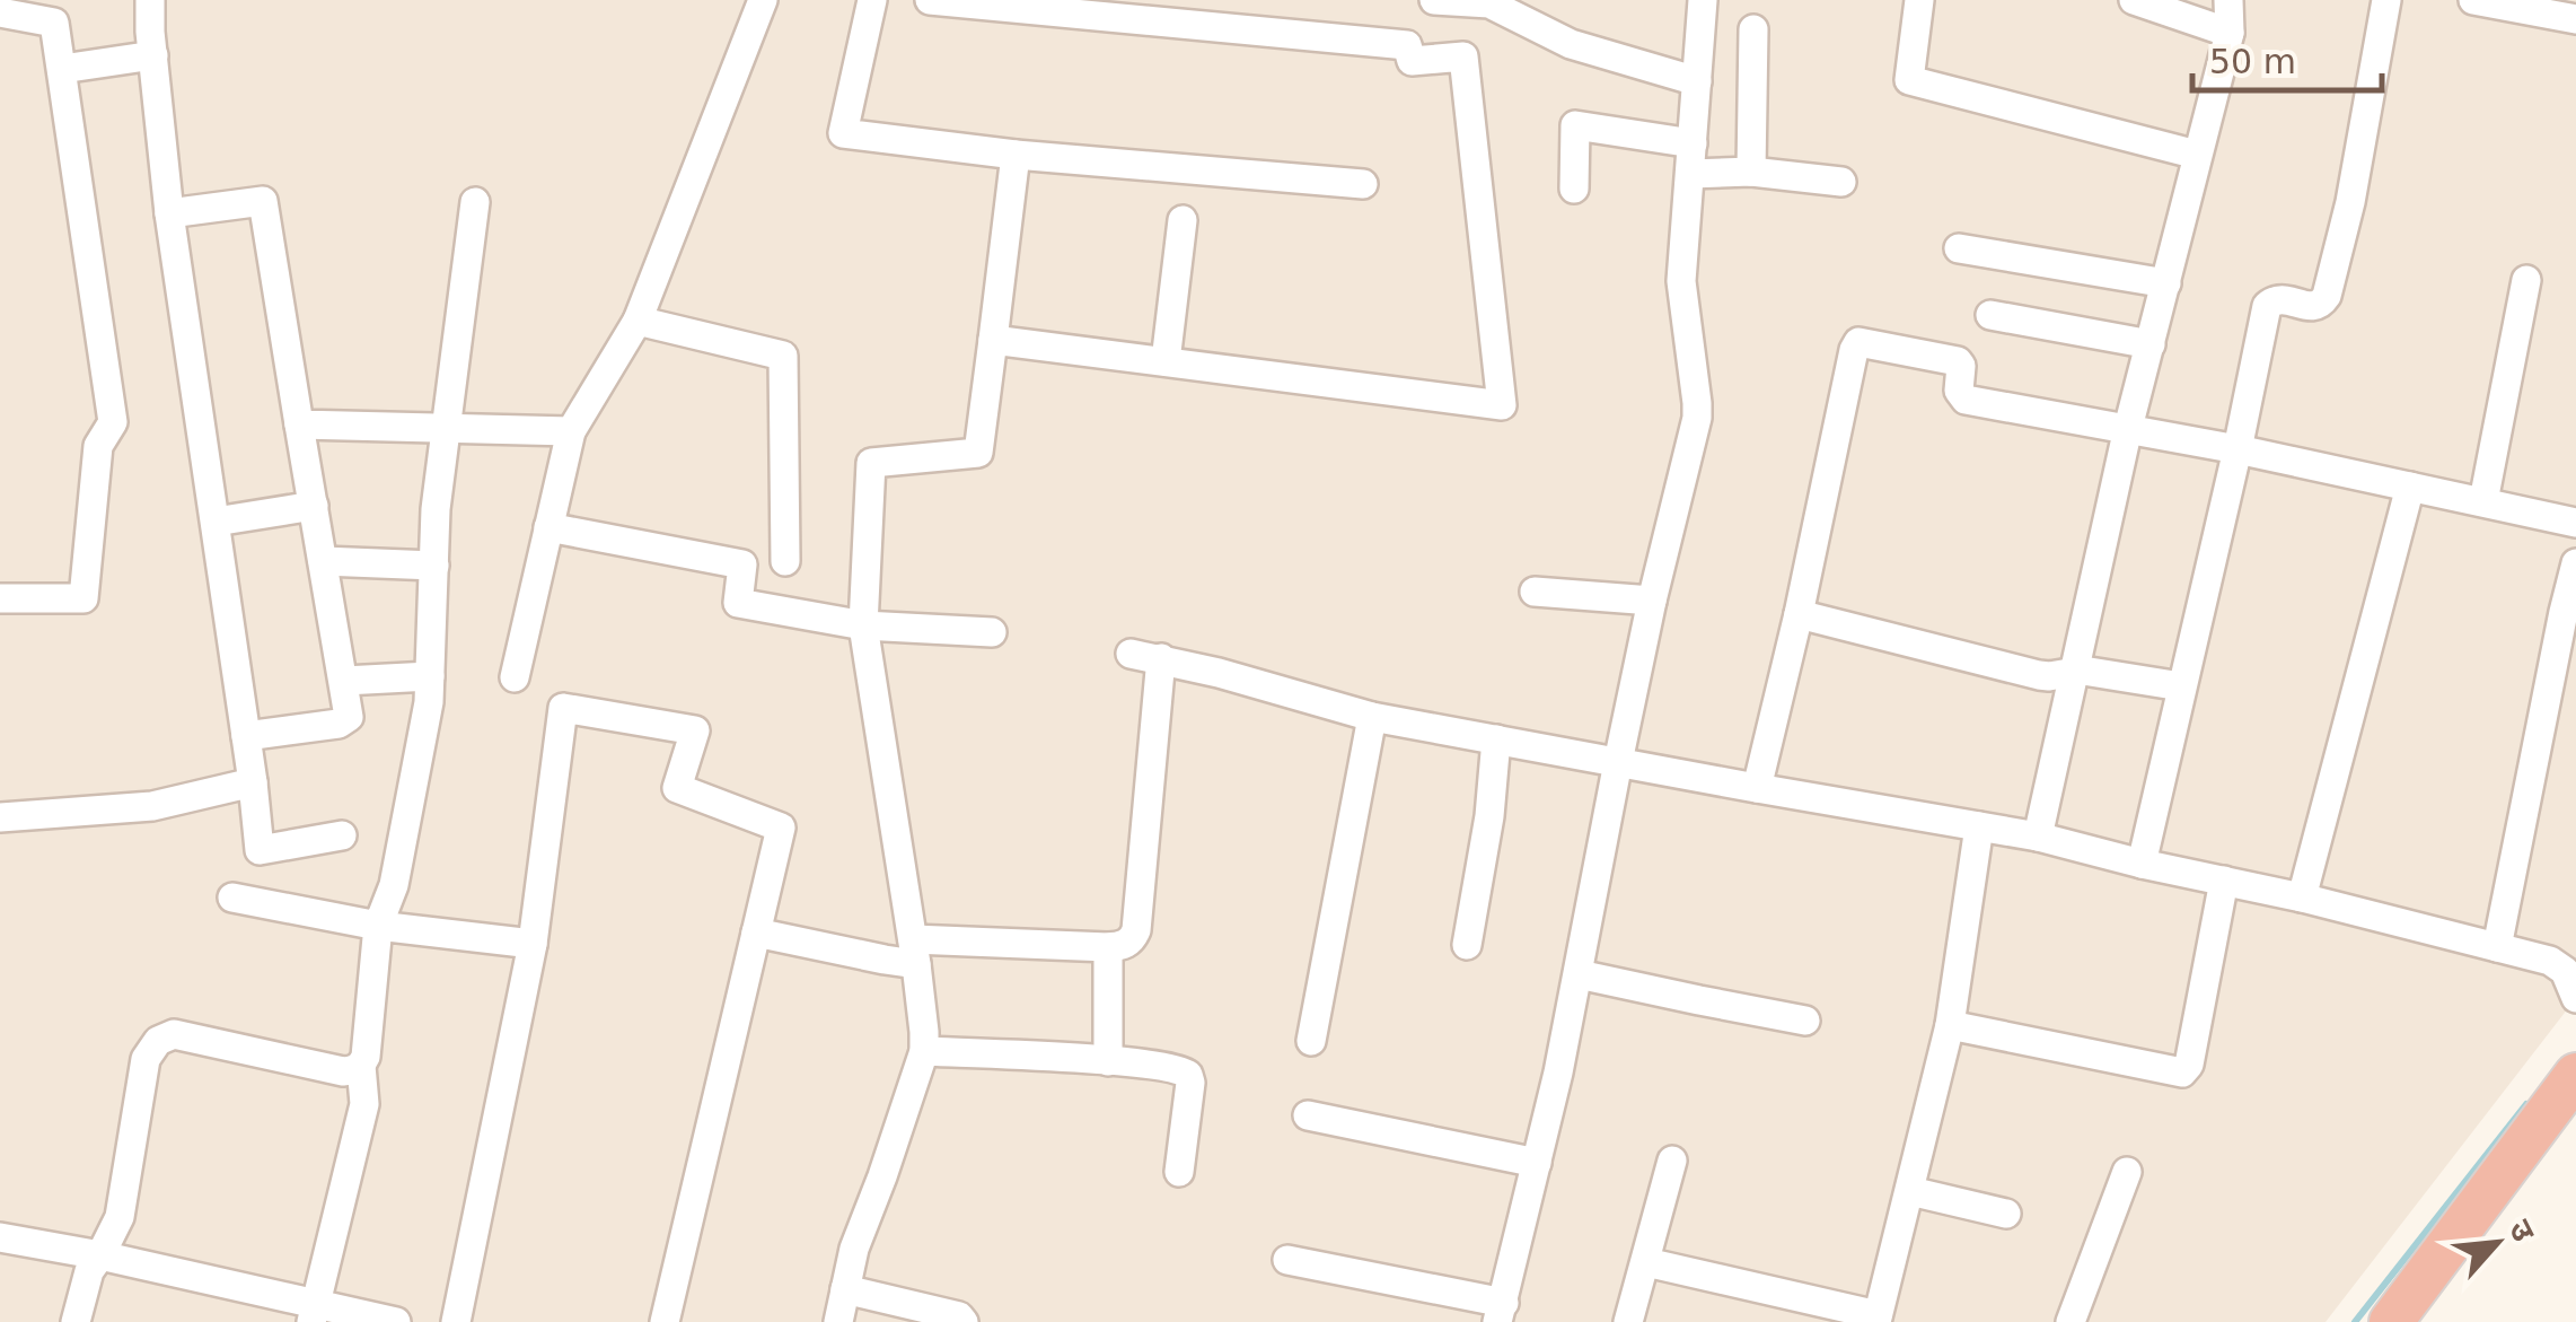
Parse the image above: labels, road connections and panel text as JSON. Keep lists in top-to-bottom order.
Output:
{
  "scale_bar": "50 m",
  "north": "top right"
}
